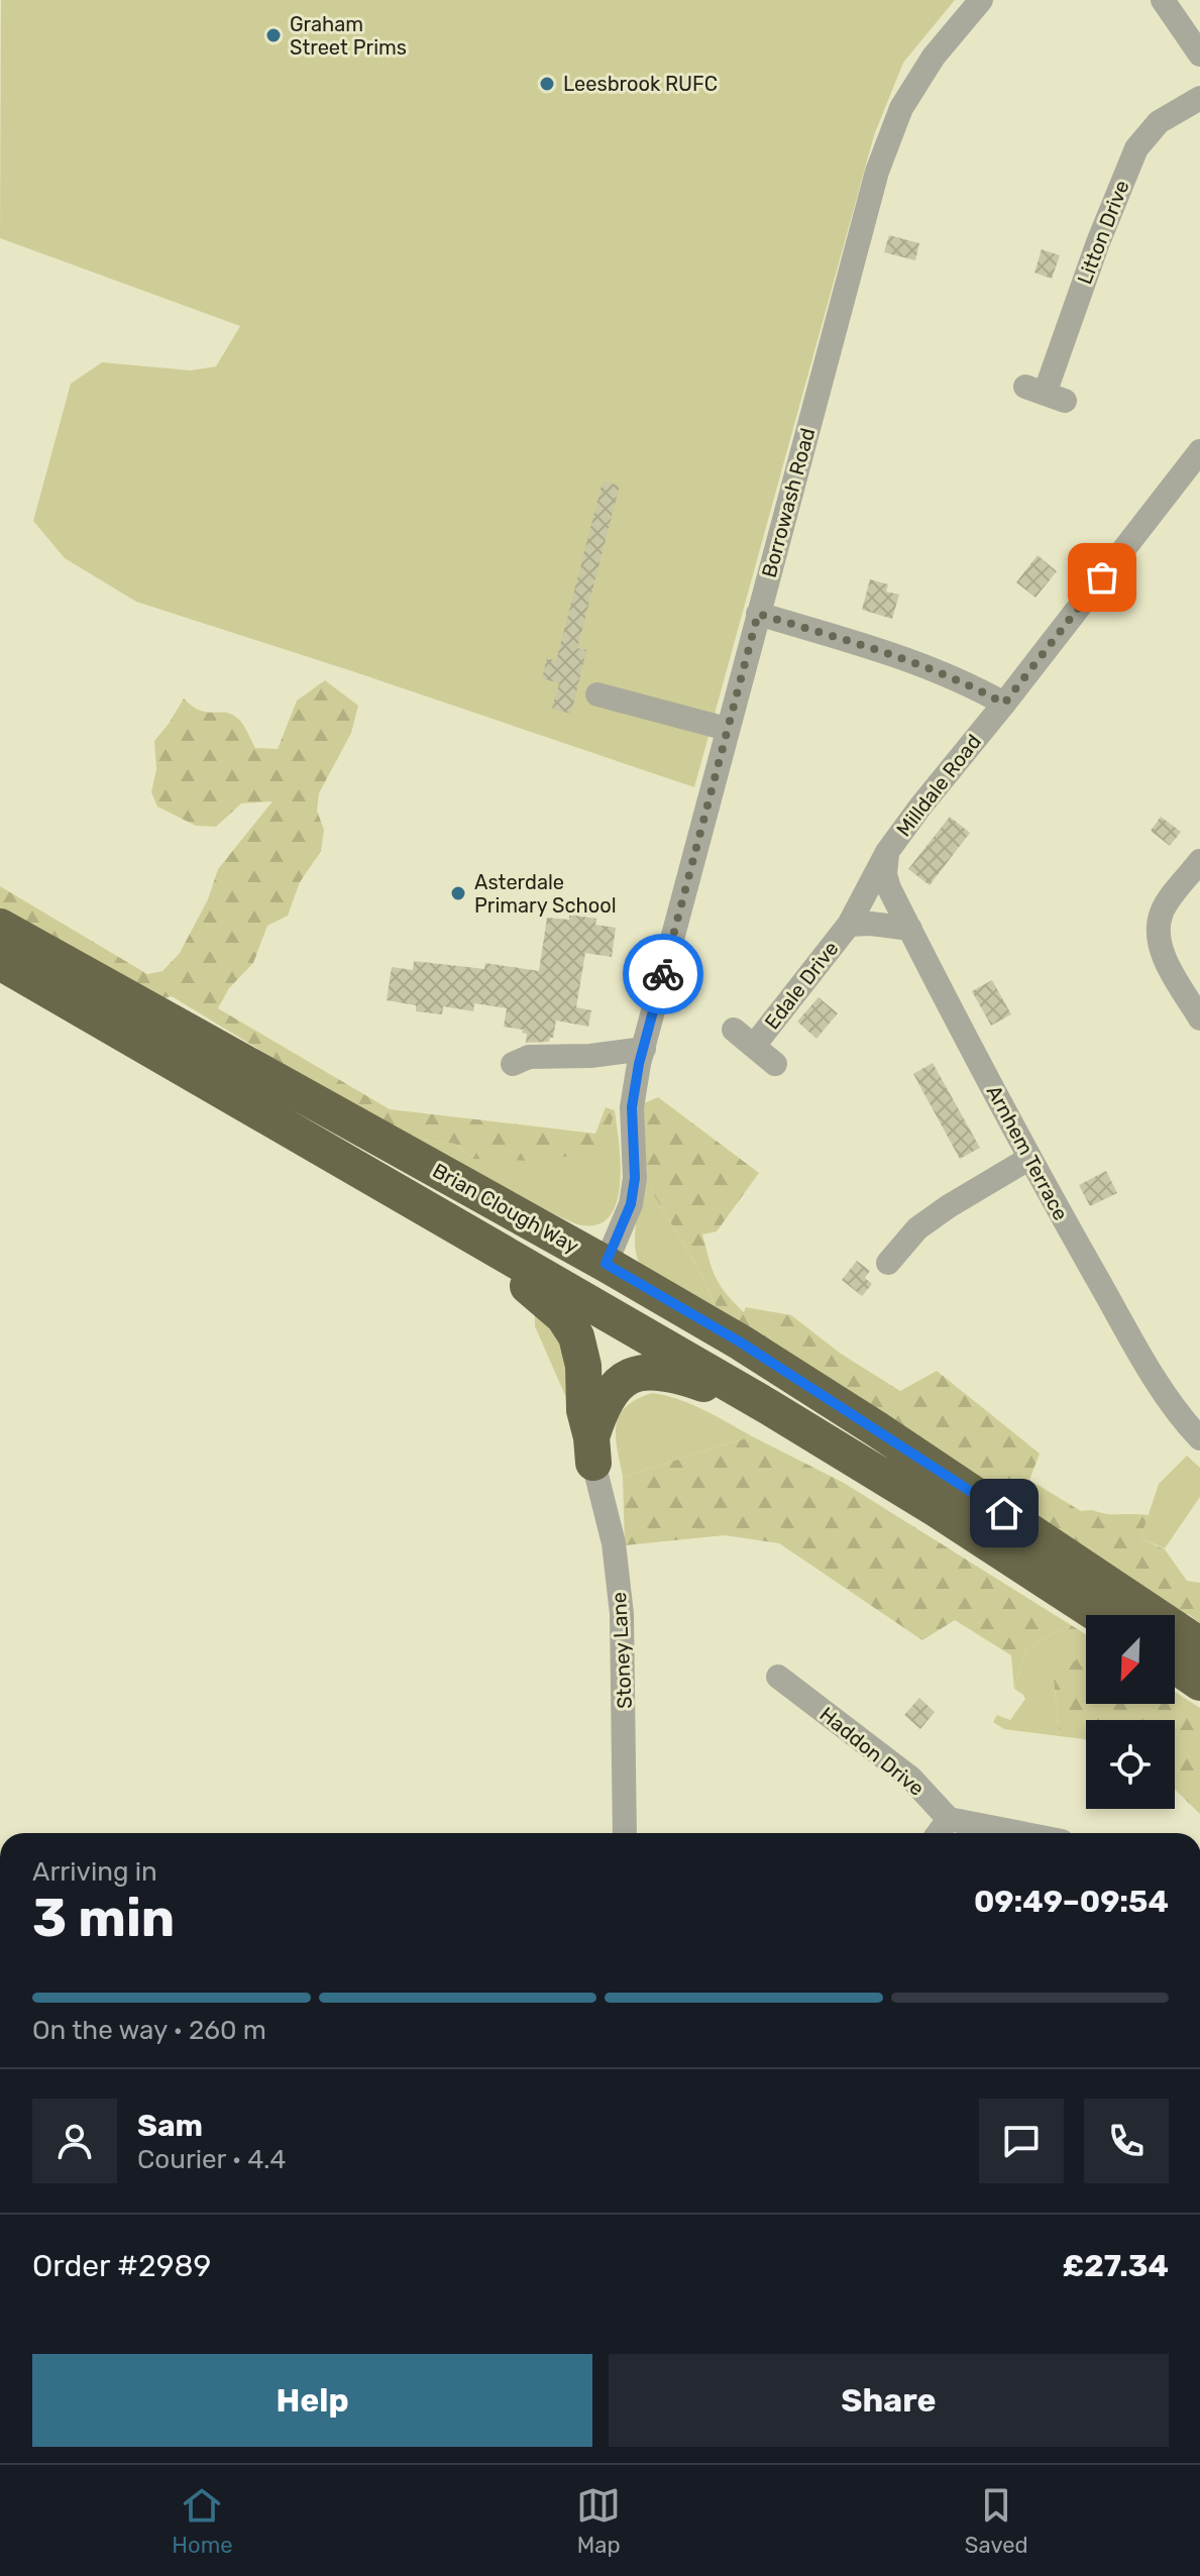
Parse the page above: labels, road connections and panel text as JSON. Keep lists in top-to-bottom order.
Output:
{
  "streets": {
    "highway": ["Brian Clough Way"],
    "street": [
      "Litton Drive",
      "Borrowash Road",
      "Milldale Road",
      "Edale Drive",
      "Arnhem Terrace",
      "Stoney Lane",
      "Haddon Drive"
    ]
  },
  "crossings": [
    ["Borrowash Road", "Brian Clough Way"],
    ["Milldale Road", "Edale Drive"],
    ["Milldale Road", "Arnhem Terrace"],
    ["Edale Drive", "Arnhem Terrace"]
  ],
  "places": ["Graham Street Prims", "Leesbrook RUFC", "Asterdale Primary School"],
  "north": "bottom left",
  "page": {
    "heading": ["3 min", "Arriving in", "09:49–09:54"],
    "panel": [
      "Sam",
      "Courier · 4.4",
      "Order #2989",
      "£27.34"
    ],
    "bar": "On the way · 260 m",
    "buttons": ["Help", "Share"],
    "tabs": ["Home", "Map", "Saved"]
  }
}
